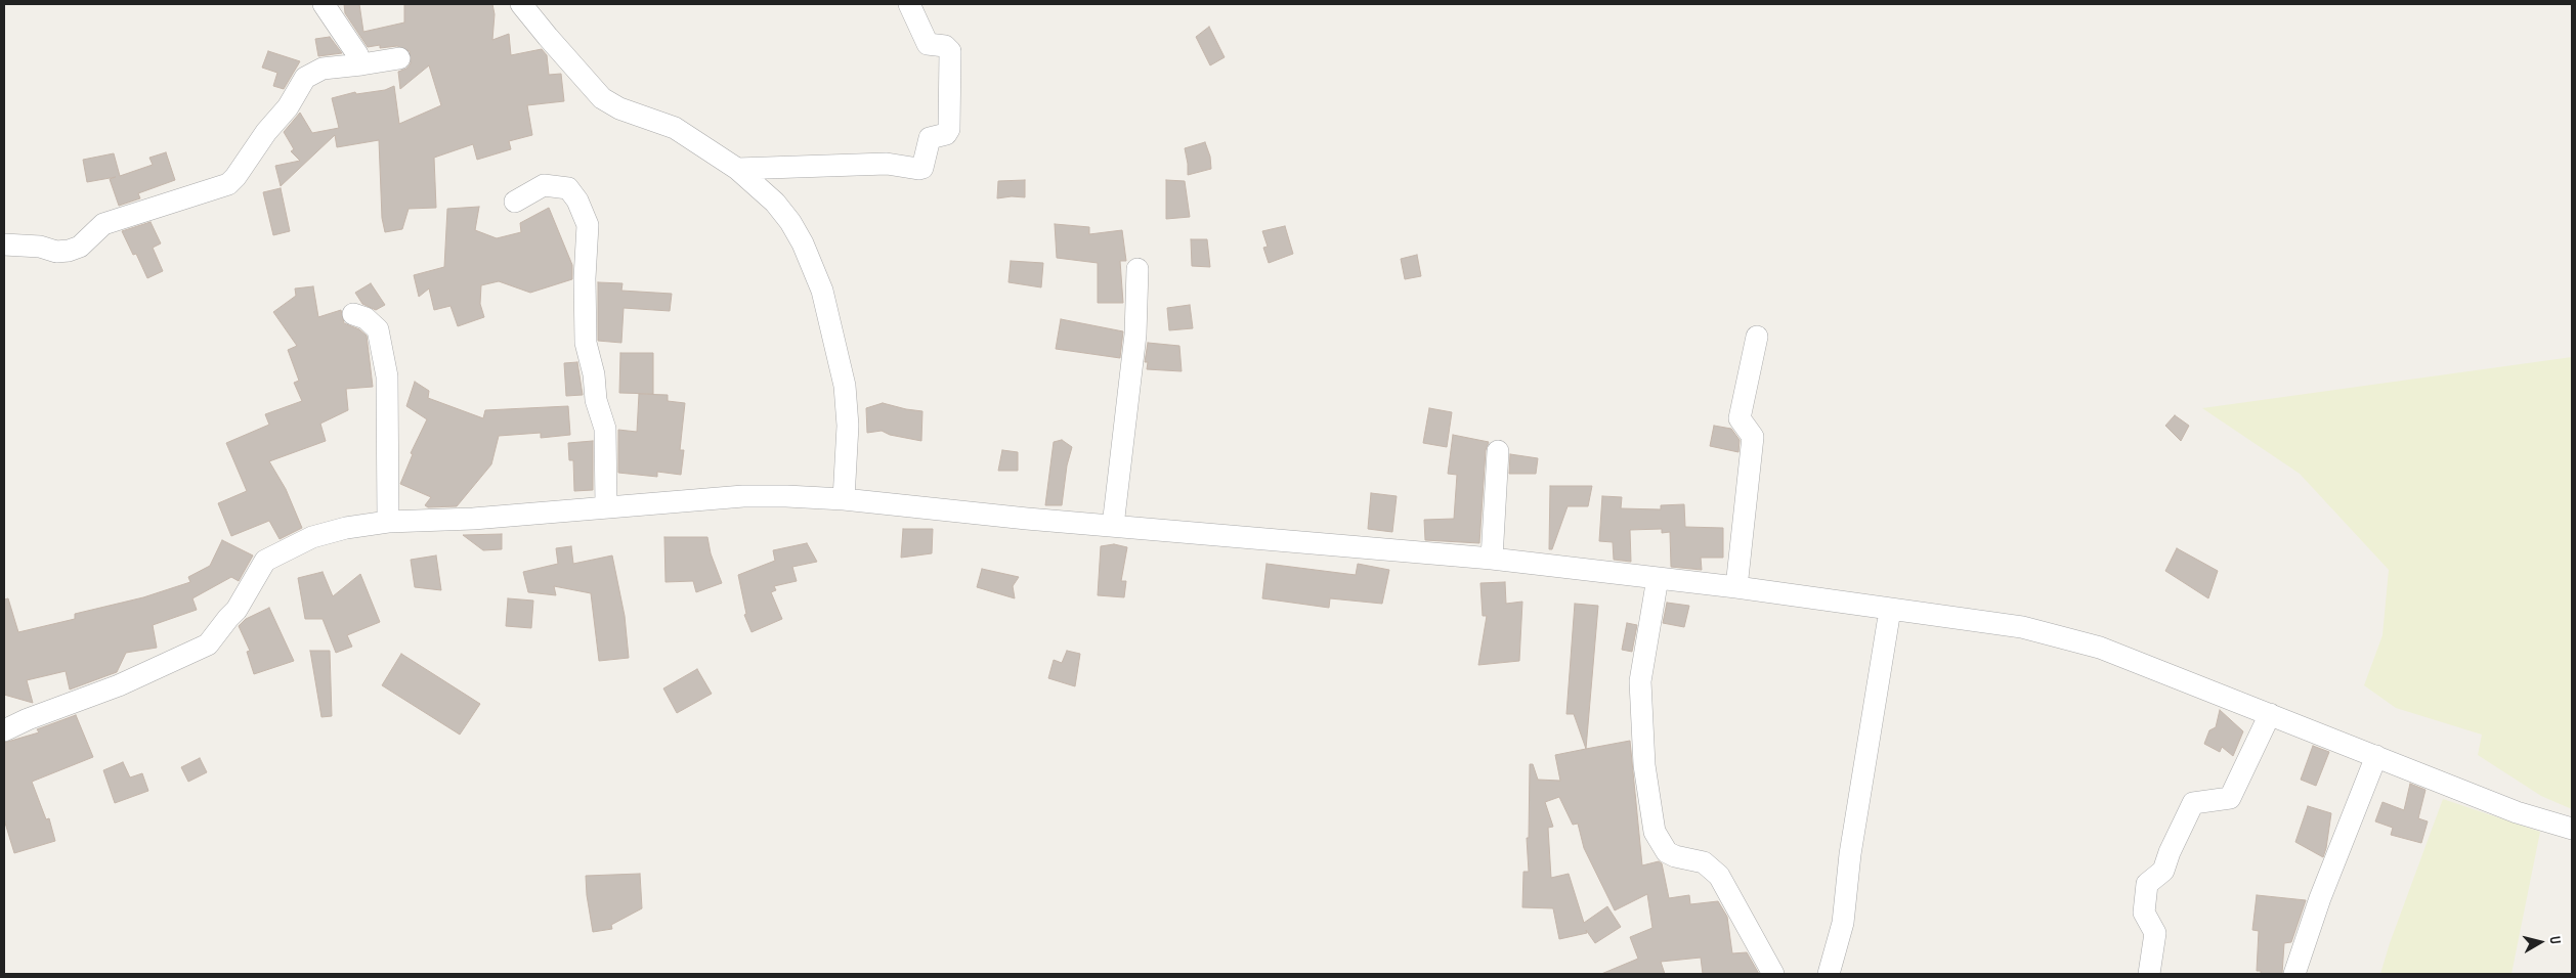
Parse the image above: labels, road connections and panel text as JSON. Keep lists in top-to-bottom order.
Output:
{
  "north": "right"
}
